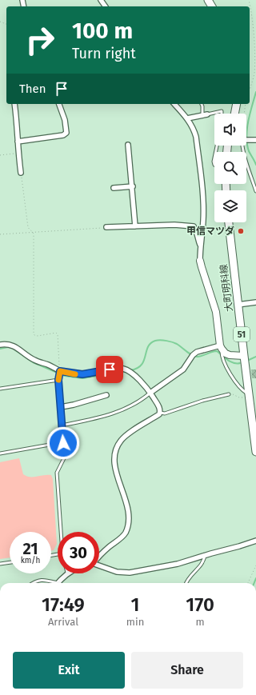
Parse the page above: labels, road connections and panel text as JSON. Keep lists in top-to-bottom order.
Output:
{
  "streets": {
    "main road": ["大町明科線", "51"]
  },
  "places": ["甲信マツダ"],
  "page": {
    "turn": ["100 m", "Turn right"],
    "then": "Then",
    "speed": "21 km/h",
    "limit": "30",
    "eta": [
      "17:49",
      "Arrival",
      "1",
      "min",
      "170",
      "m"
    ],
    "buttons": ["Exit", "Share"]
  }
}
